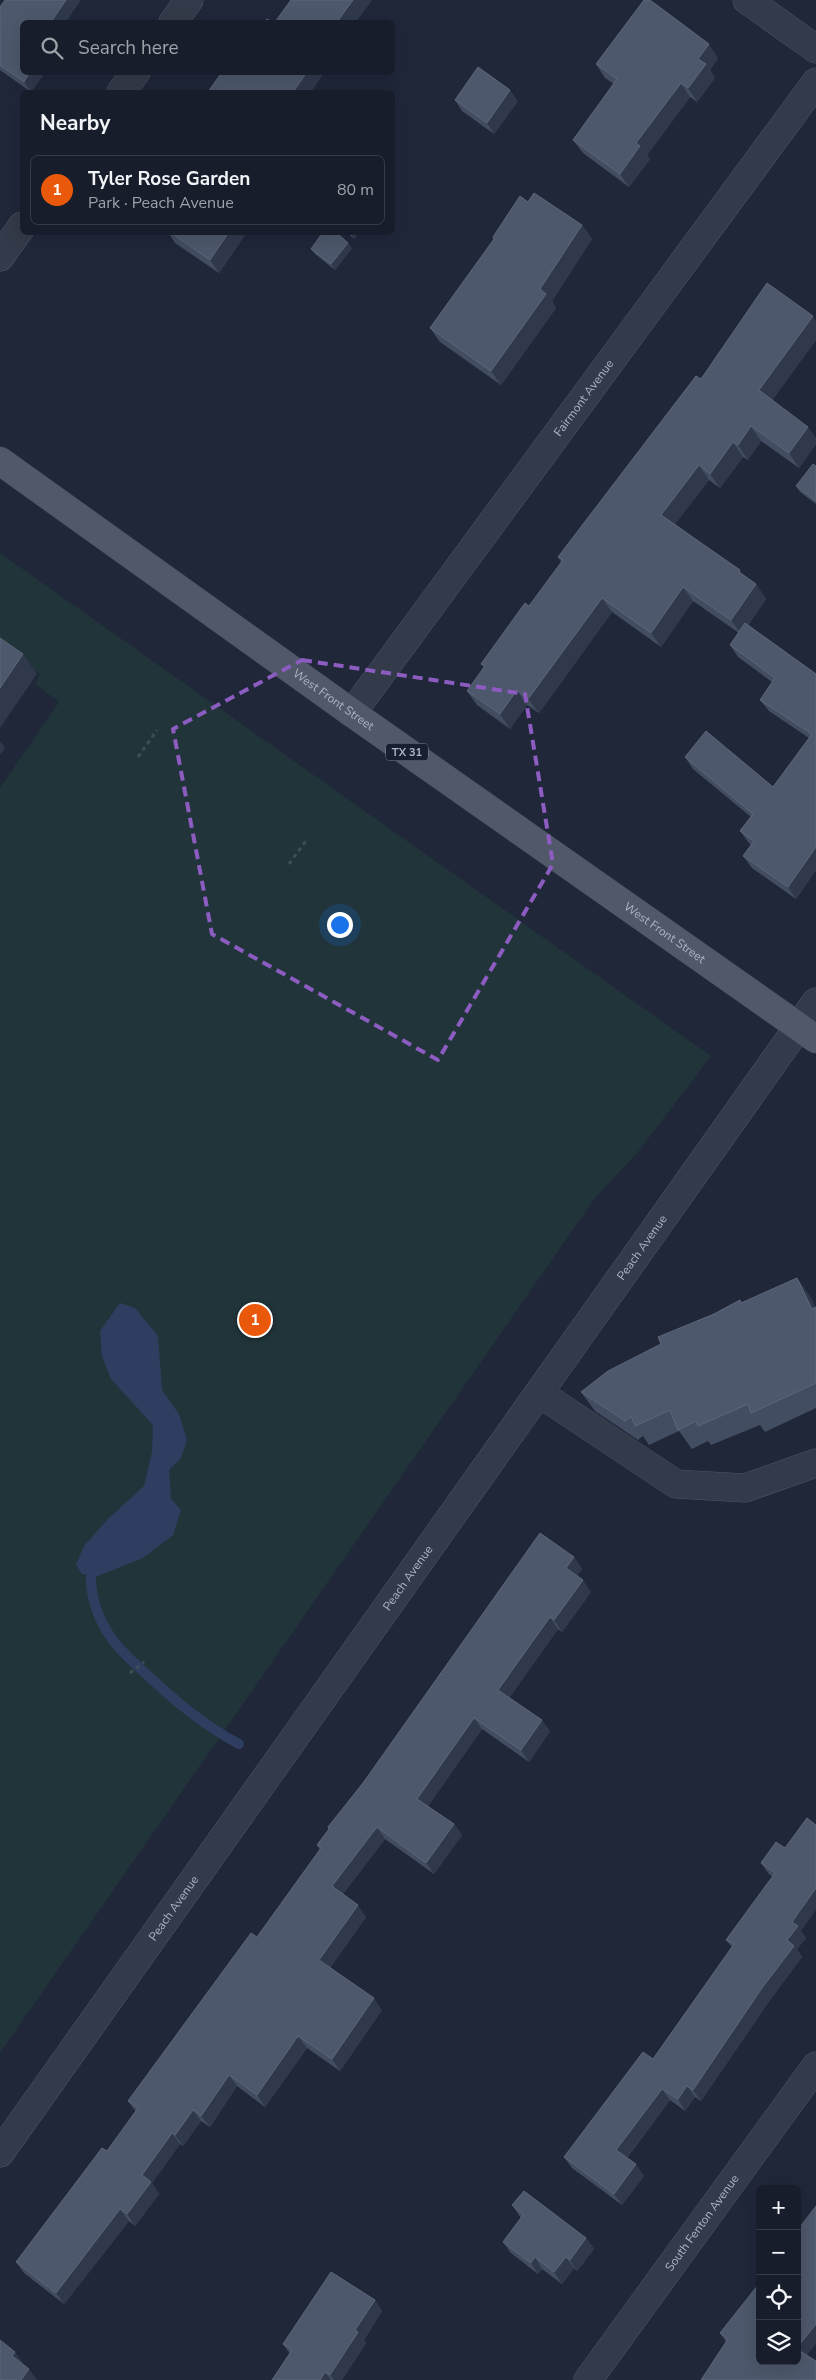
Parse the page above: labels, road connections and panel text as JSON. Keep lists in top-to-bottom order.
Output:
{
  "streets": {
    "main road": ["West Front Street", "TX 31"],
    "street": ["Fairmont Avenue", "Peach Avenue", "South Fenton Avenue"]
  },
  "crossings": [
    ["Fairmont Avenue", "West Front Street"],
    ["West Front Street", "Peach Avenue"]
  ],
  "page": {
    "search": "Search here",
    "heading": "Nearby",
    "list": [
      {
        "mark": "1",
        "name": "Tyler Rose Garden",
        "note": "Park · Peach Avenue",
        "value": "80 m"
      }
    ],
    "pins": "1",
    "map_buttons": ["+", "−"]
  }
}
